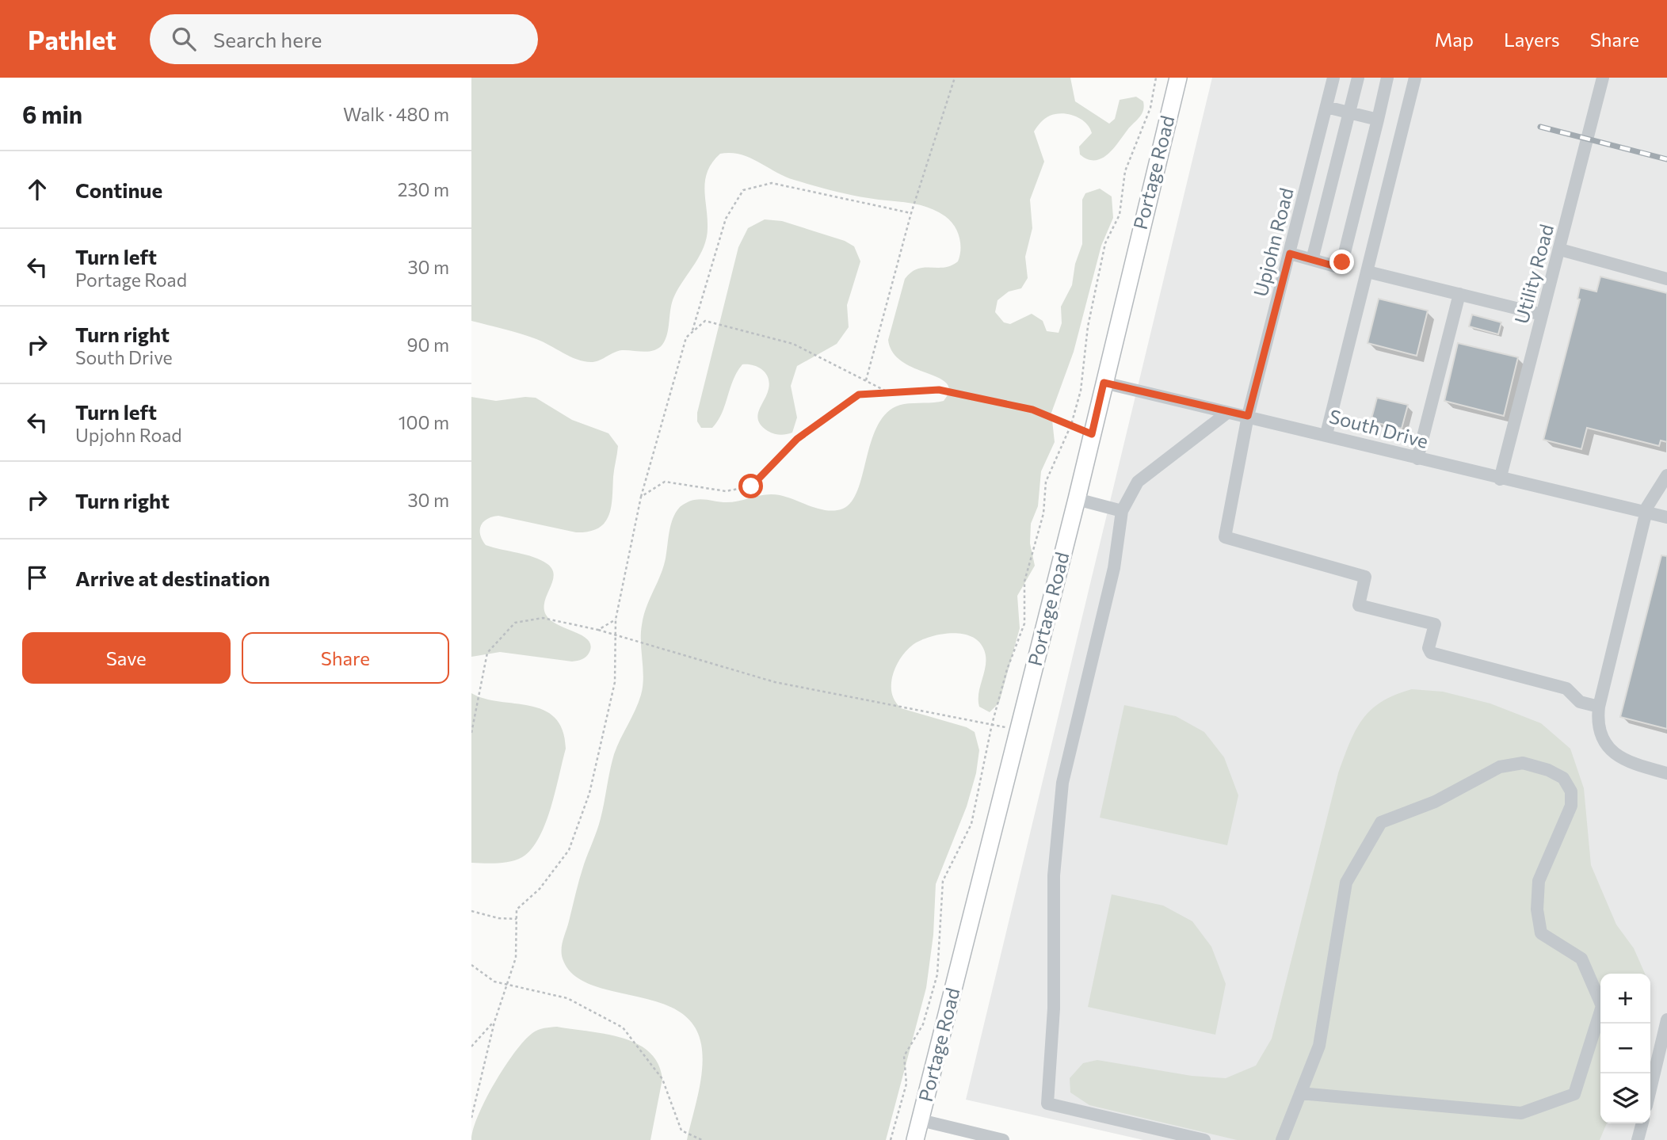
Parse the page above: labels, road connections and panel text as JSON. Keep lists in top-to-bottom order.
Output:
{
  "streets": {
    "main road": ["Portage Road"],
    "street": ["Upjohn Road", "Utility Road", "South Drive"]
  },
  "crossings": [
    ["Portage Road", "South Drive"],
    ["Upjohn Road", "South Drive"],
    ["Utility Road", "South Drive"]
  ],
  "page": {
    "header": "Pathlet",
    "search": "Search here",
    "nav": ["Map", "Layers", "Share"],
    "heading": ["6 min", "Walk · 480 m"],
    "list": [
      ["Continue", "230 m"],
      ["Turn left", "Portage Road", "30 m"],
      ["Turn right", "South Drive", "90 m"],
      ["Turn left", "Upjohn Road", "100 m"],
      ["Turn right", "30 m"],
      "Arrive at destination"
    ],
    "buttons": ["Save", "Share"],
    "map_buttons": ["+", "−"]
  }
}
